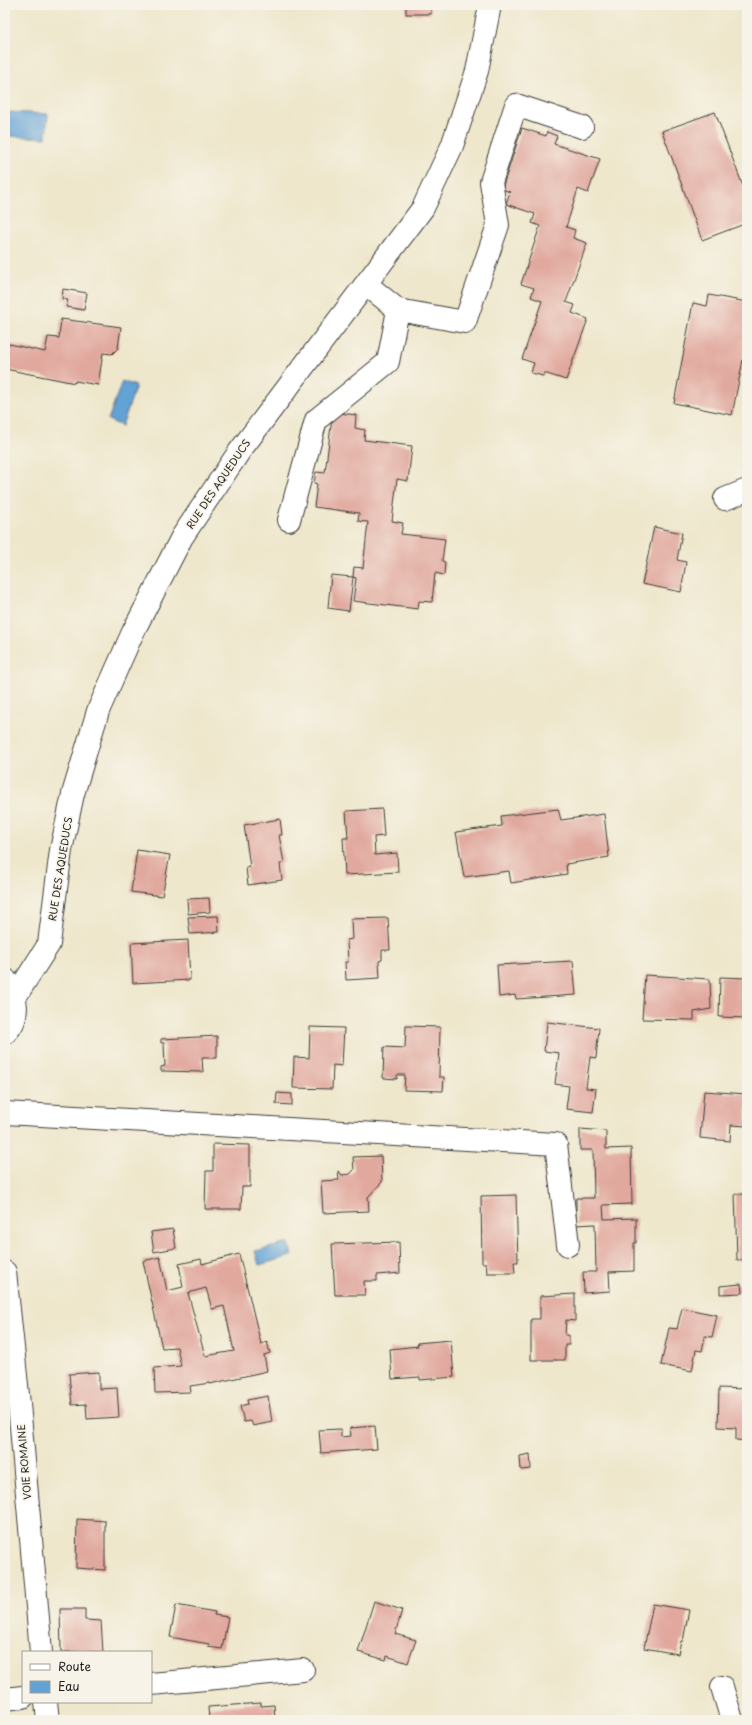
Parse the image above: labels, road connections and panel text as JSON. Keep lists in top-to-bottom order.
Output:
{
  "streets": {
    "street": ["RUE DES AQUEDUCS", "VOIE ROMAINE"]
  },
  "legend": ["Route", "Eau"]
}
